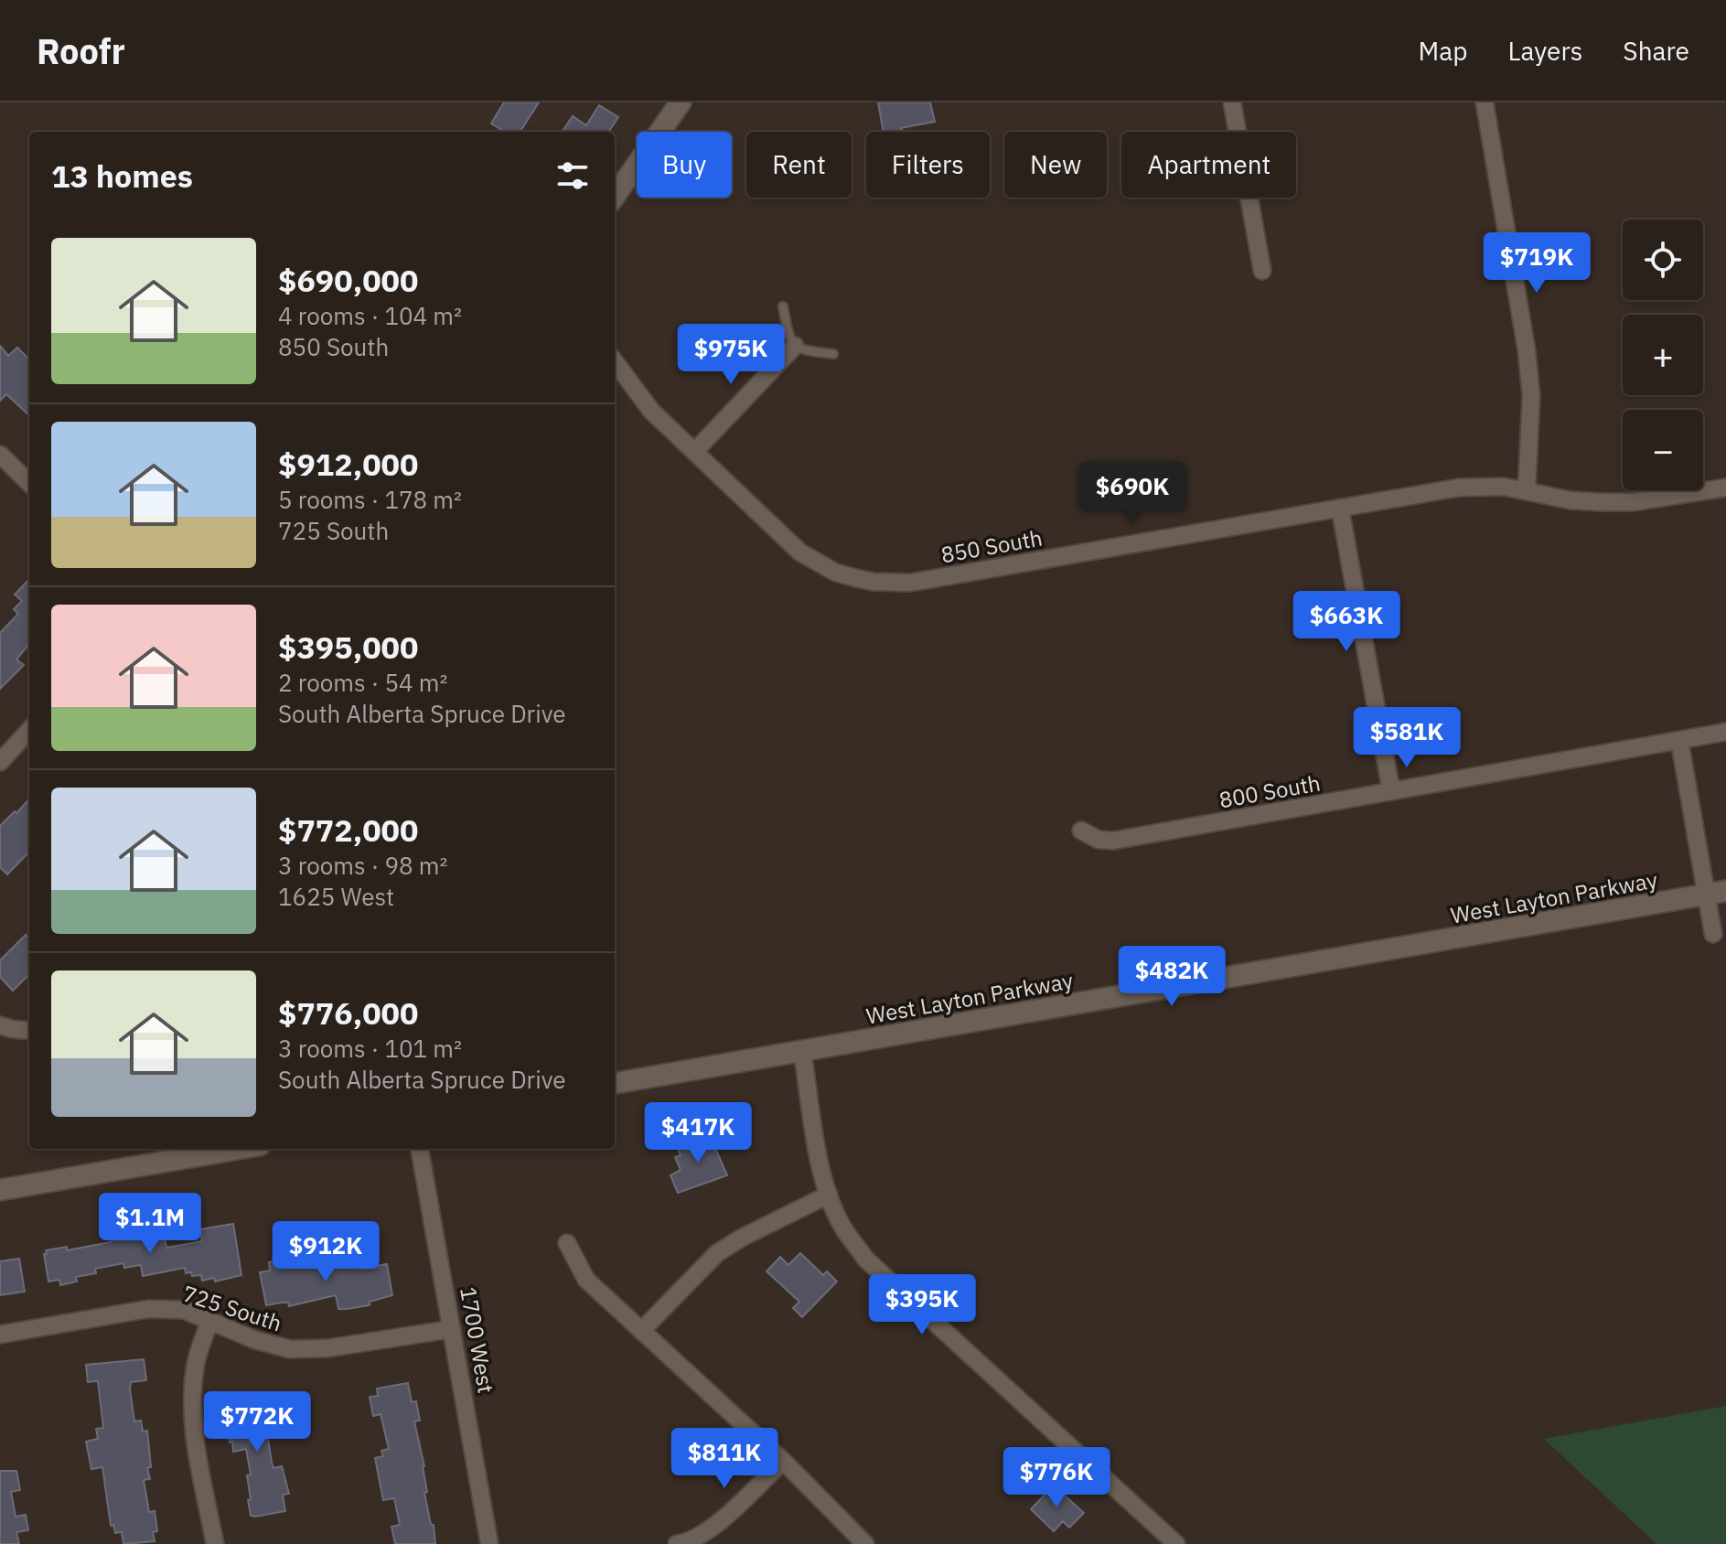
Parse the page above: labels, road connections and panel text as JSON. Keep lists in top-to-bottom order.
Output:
{
  "streets": {
    "main road": ["West Layton Parkway"],
    "street": [
      "850 South",
      "800 South",
      "725 South",
      "1700 West"
    ]
  },
  "crossings": [
    ["725 South", "1700 West"]
  ],
  "page": {
    "header": "Roofr",
    "nav": ["Map", "Layers", "Share"],
    "chip": [
      "Buy",
      "Rent",
      "Filters",
      "New",
      "Apartment"
    ],
    "heading": "13 homes",
    "map_buttons": ["+", "−"],
    "list": [
      {
        "name": "$690,000",
        "note": "4 rooms · 104 m² · 850 South"
      },
      {
        "name": "$912,000",
        "note": "5 rooms · 178 m² · 725 South"
      },
      {
        "name": "$395,000",
        "note": "2 rooms · 54 m² · South Alberta Spruce Drive"
      },
      {
        "name": "$772,000",
        "note": "3 rooms · 98 m² · 1625 West"
      },
      {
        "name": "$776,000",
        "note": "3 rooms · 101 m² · South Alberta Spruce Drive"
      }
    ],
    "price": [
      "$719K",
      "$975K",
      "$690K",
      "$663K",
      "$581K",
      "$482K",
      "$417K",
      "$1.1M",
      "$912K",
      "$395K",
      "$772K",
      "$811K",
      "$776K"
    ]
  }
}
